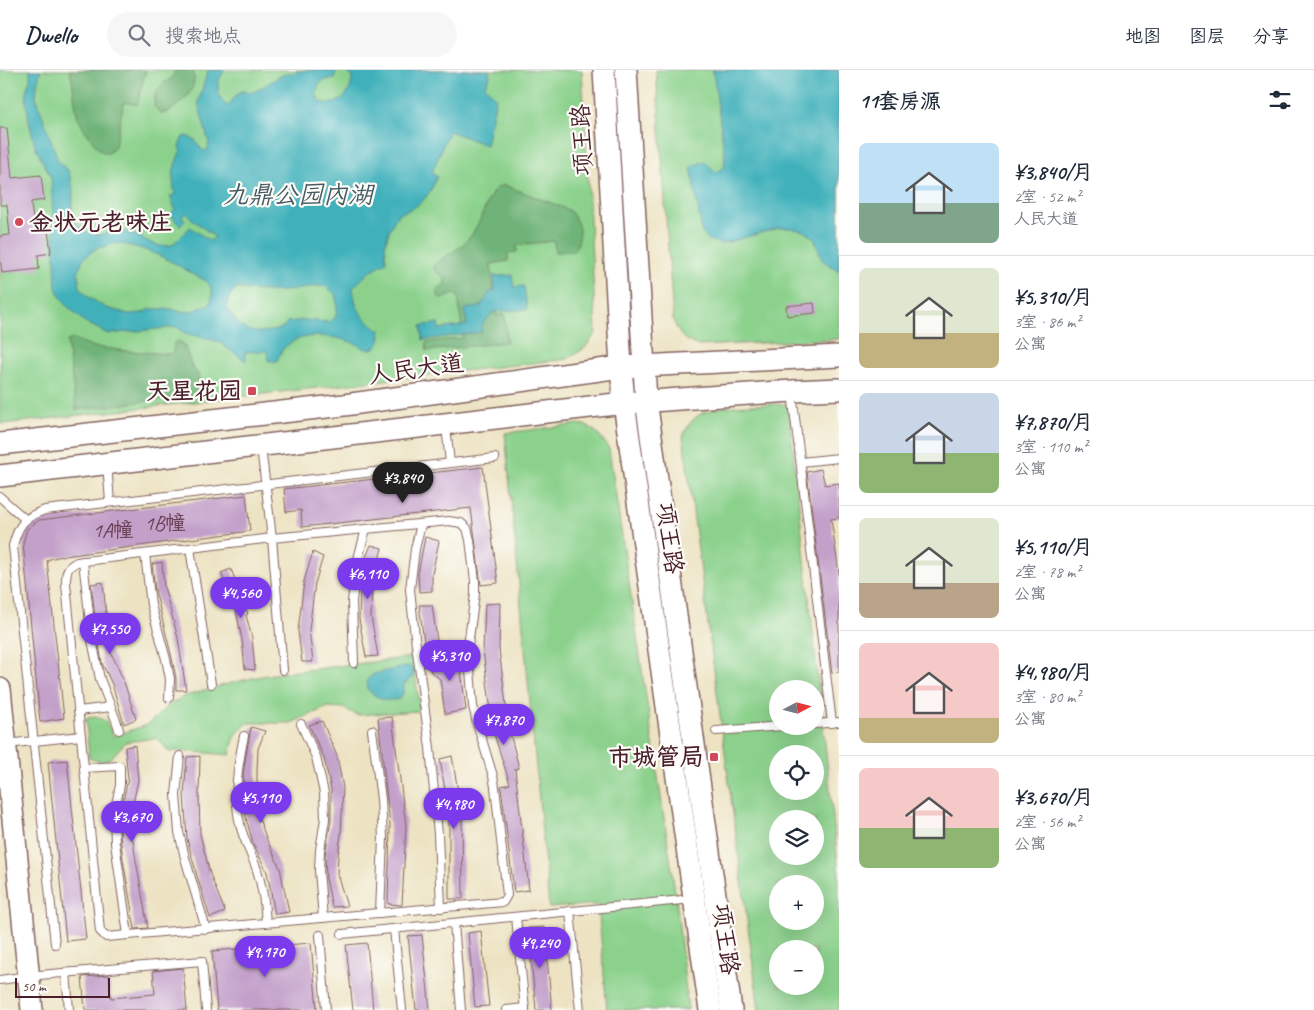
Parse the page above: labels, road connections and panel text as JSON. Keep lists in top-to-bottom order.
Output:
{
  "streets": {
    "main road": ["项王路", "人民大道"]
  },
  "crossings": [
    ["项王路", "人民大道"]
  ],
  "water": ["九鼎公园内湖"],
  "places": {
    "other": ["金状元老味庄"],
    "transit": ["天星花园", "市城管局"]
  },
  "house_numbers": ["1B幢", "1A幢"],
  "scale_bar": "50 m",
  "north": "right",
  "page": {
    "header": "Dwello",
    "search": "搜索地点",
    "nav": ["地图", "图层", "分享"],
    "heading": "11套房源",
    "list": [
      {
        "name": "¥3,840/月",
        "note": "2室 · 52 m² · 人民大道"
      },
      {
        "name": "¥5,310/月",
        "note": "3室 · 86 m² · 公寓"
      },
      {
        "name": "¥7,870/月",
        "note": "3室 · 110 m² · 公寓"
      },
      {
        "name": "¥5,110/月",
        "note": "2室 · 78 m² · 公寓"
      },
      {
        "name": "¥4,980/月",
        "note": "3室 · 80 m² · 公寓"
      },
      {
        "name": "¥3,670/月",
        "note": "2室 · 56 m² · 公寓"
      }
    ],
    "price": [
      "¥3,840",
      "¥6,110",
      "¥4,560",
      "¥7,550",
      "¥5,310",
      "¥7,870",
      "¥5,110",
      "¥4,980",
      "¥3,670",
      "¥9,240",
      "¥9,170"
    ],
    "map_buttons": ["+", "−"],
    "scale": "50 m"
  }
}
